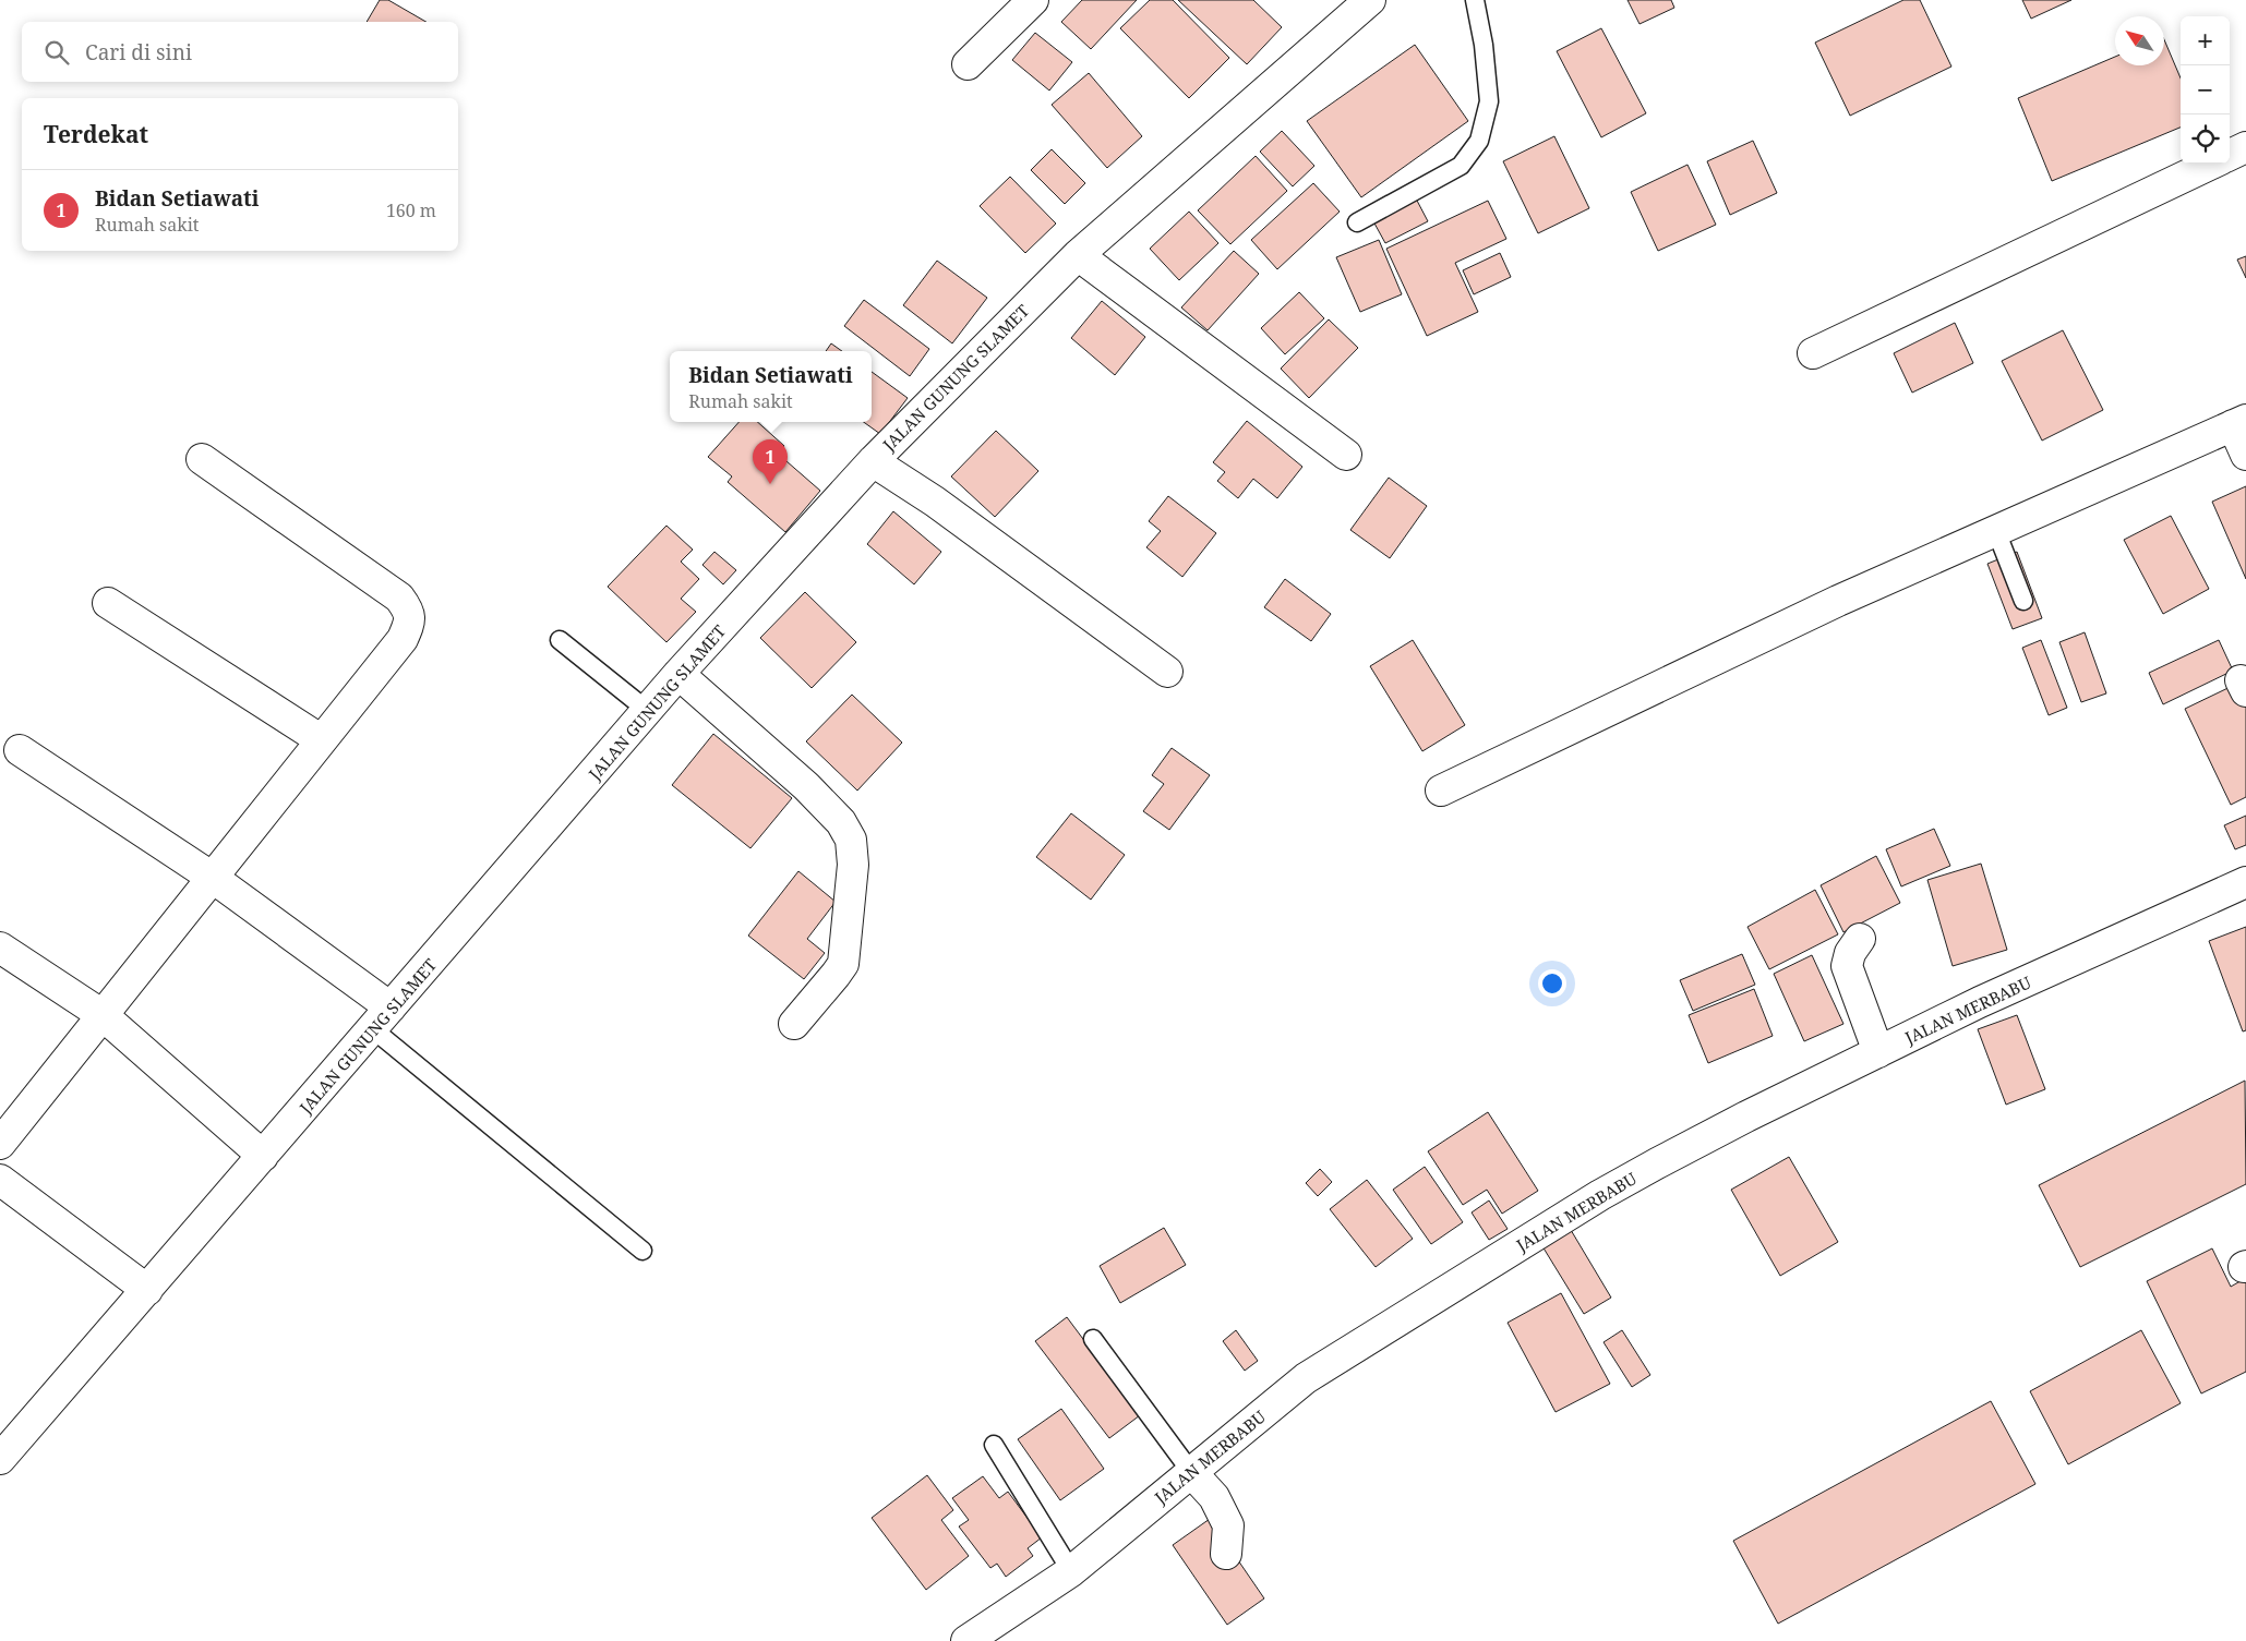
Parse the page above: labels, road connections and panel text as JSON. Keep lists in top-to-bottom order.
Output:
{
  "streets": {
    "street": ["JALAN GUNUNG SLAMET", "JALAN MERBABU"]
  },
  "north": "top left",
  "page": {
    "map_buttons": ["+", "−"],
    "search": "Cari di sini",
    "heading": "Terdekat",
    "list": [
      {
        "mark": "1",
        "name": "Bidan Setiawati",
        "note": "Rumah sakit",
        "value": "160 m"
      }
    ],
    "popup": ["Bidan Setiawati", "Rumah sakit"],
    "pins": "1"
  }
}
